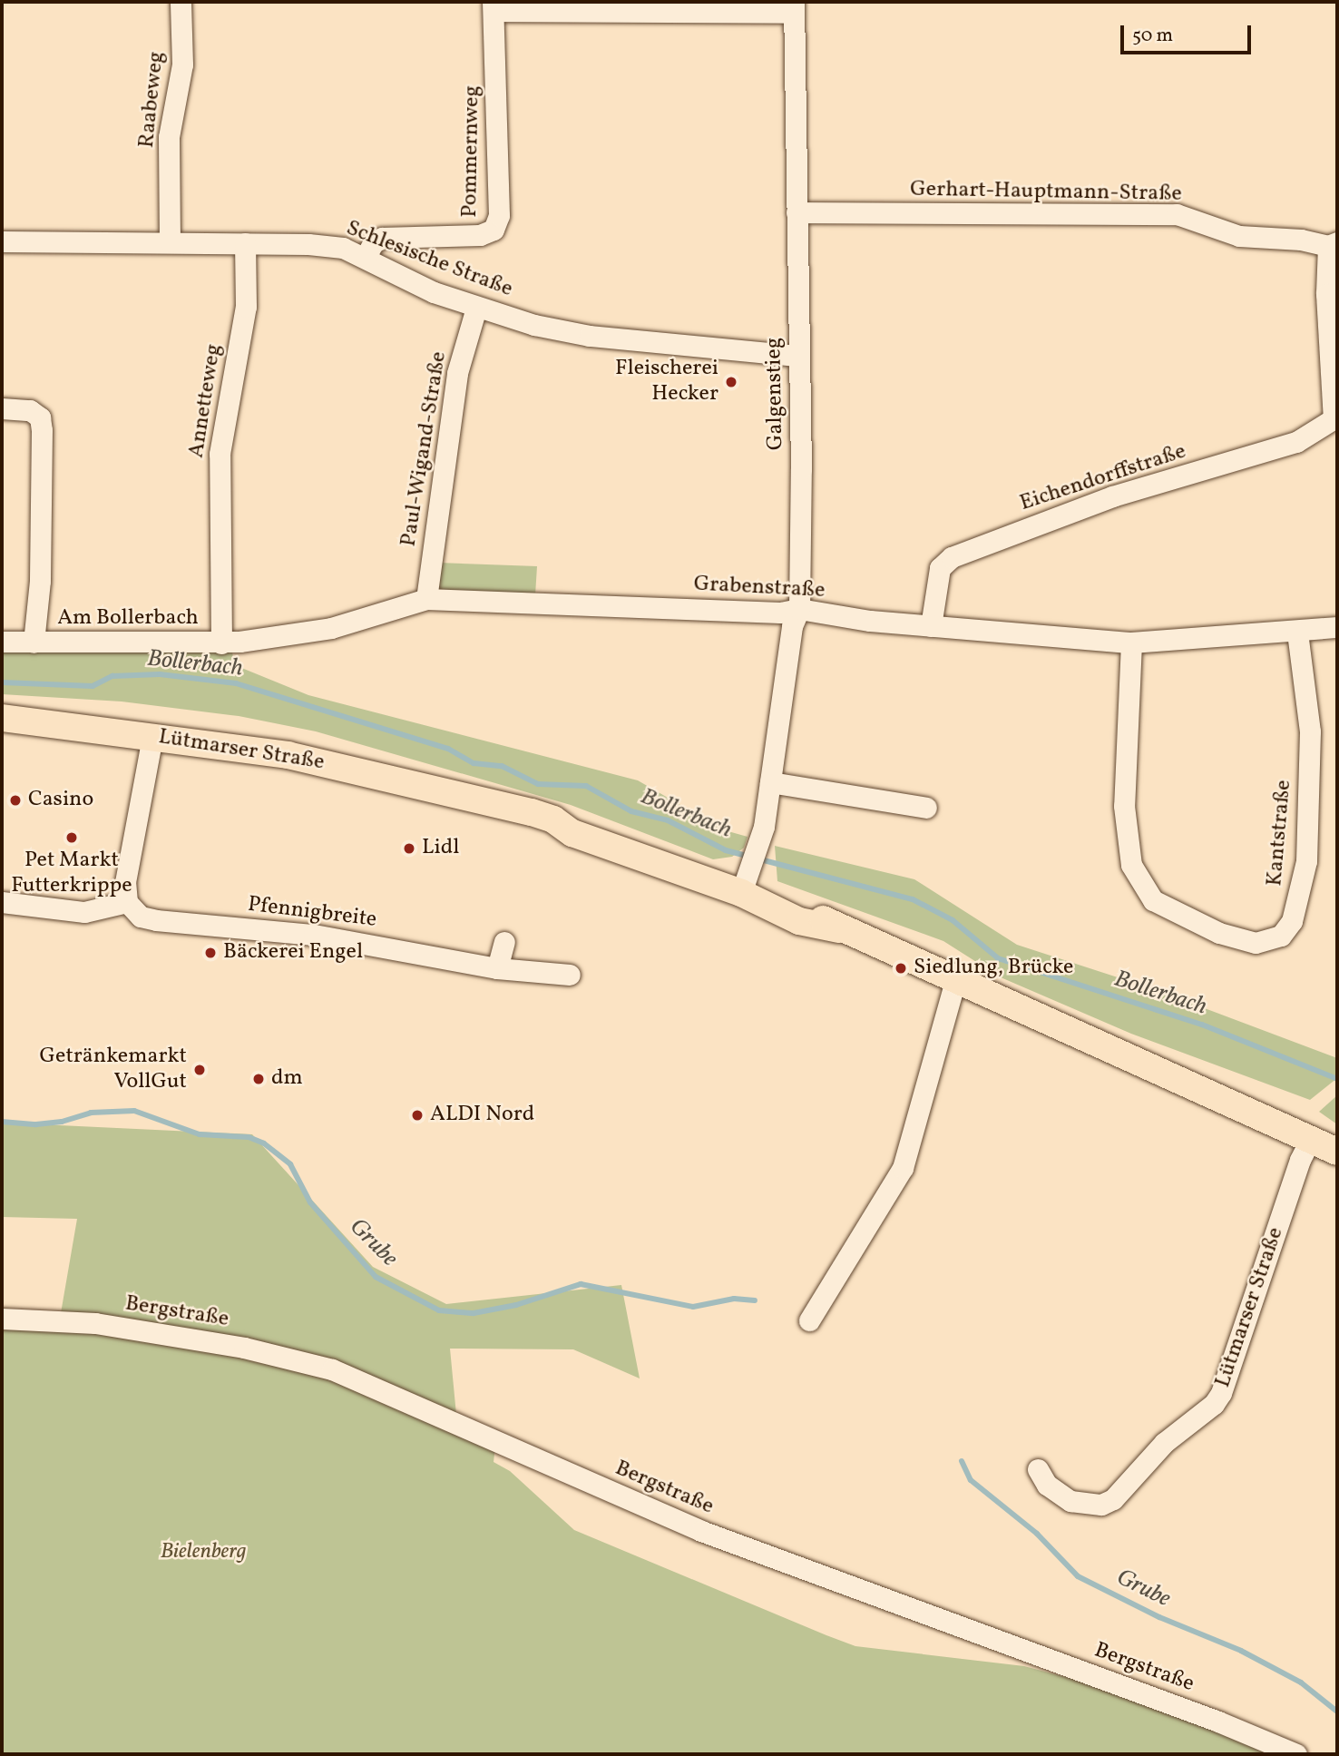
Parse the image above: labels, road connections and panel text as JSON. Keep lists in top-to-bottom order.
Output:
{
  "streets": {
    "main road": ["Lütmarser Straße"],
    "street": [
      "Raabeweg",
      "Pommernweg",
      "Gerhart-Hauptmann-Straße",
      "Schlesische Straße",
      "Galgenstieg",
      "Annetteweg",
      "Paul-Wigand-Straße",
      "Eichendorffstraße",
      "Grabenstraße",
      "Am Bollerbach",
      "Kantstraße",
      "Pfennigbreite",
      "Bergstraße"
    ]
  },
  "crossings": [
    ["Raabeweg", "Schlesische Straße"],
    ["Pommernweg", "Schlesische Straße"],
    ["Pommernweg", "Galgenstieg"],
    ["Gerhart-Hauptmann-Straße", "Galgenstieg"],
    ["Gerhart-Hauptmann-Straße", "Eichendorffstraße"],
    ["Schlesische Straße", "Galgenstieg"],
    ["Schlesische Straße", "Annetteweg"],
    ["Schlesische Straße", "Paul-Wigand-Straße"],
    ["Galgenstieg", "Grabenstraße"],
    ["Galgenstieg", "Lütmarser Straße"],
    ["Annetteweg", "Grabenstraße"],
    ["Annetteweg", "Am Bollerbach"],
    ["Paul-Wigand-Straße", "Grabenstraße"],
    ["Eichendorffstraße", "Grabenstraße"],
    ["Grabenstraße", "Am Bollerbach"],
    ["Grabenstraße", "Kantstraße"]
  ],
  "water": ["Bollerbach", "Grube"],
  "parks": ["Bielenberg"],
  "places": [
    "Fleischerei Hecker",
    "Casino",
    "Pet Markt Futterkrippe",
    "Lidl",
    "Bäckerei Engel",
    "Siedlung, Brücke",
    "Getränkemarkt VollGut",
    "dm",
    "ALDI Nord"
  ],
  "scale_bar": "50 m"
}
